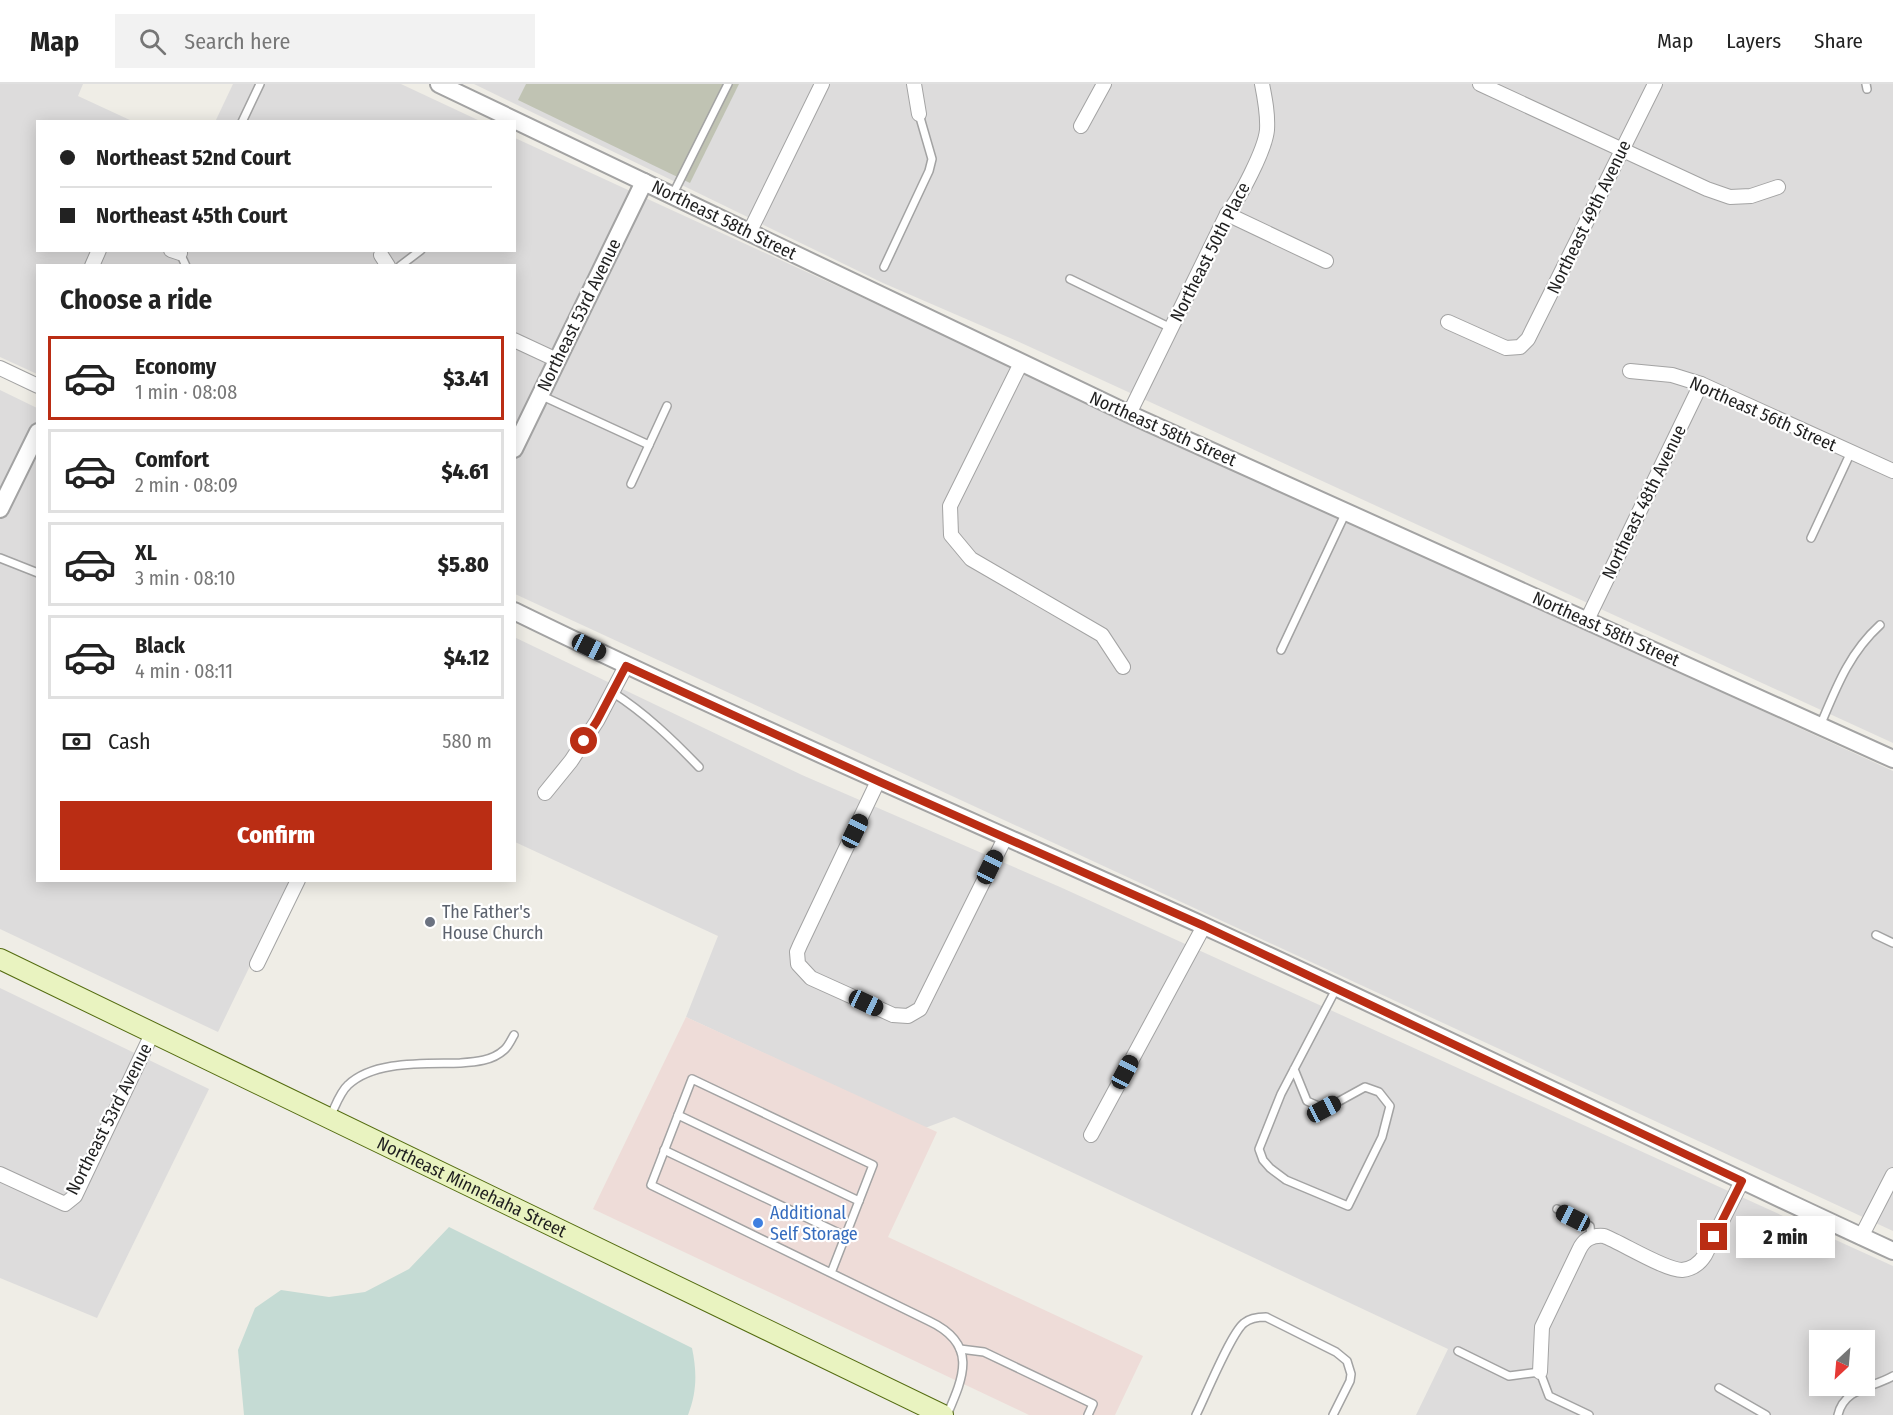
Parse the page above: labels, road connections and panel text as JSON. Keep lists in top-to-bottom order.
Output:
{
  "streets": {
    "main road": ["Northeast Minnehaha Street"],
    "street": [
      "Northeast 49th Avenue",
      "Northeast 58th Street",
      "Northeast 50th Place",
      "Northeast 53rd Avenue",
      "Northeast 56th Street",
      "Northeast 48th Avenue"
    ]
  },
  "crossings": [
    ["Northeast 58th Street", "Northeast 50th Place"],
    ["Northeast 58th Street", "Northeast 53rd Avenue"],
    ["Northeast 58th Street", "Northeast 48th Avenue"],
    ["Northeast 53rd Avenue", "Northeast Minnehaha Street"],
    ["Northeast 56th Street", "Northeast 48th Avenue"]
  ],
  "places": ["The Father's House Church", "Additional Self Storage"],
  "north": "bottom left",
  "page": {
    "header": "Map",
    "search": "Search here",
    "nav": ["Map", "Layers", "Share"],
    "banner": ["Northeast 52nd Court", "Northeast 45th Court"],
    "heading": "Choose a ride",
    "list": [
      {
        "name": "Economy",
        "note": "1 min · 08:08",
        "value": "$3.41"
      },
      {
        "name": "Comfort",
        "note": "2 min · 08:09",
        "value": "$4.61"
      },
      {
        "name": "XL",
        "note": "3 min · 08:10",
        "value": "$5.80"
      },
      {
        "name": "Black",
        "note": "4 min · 08:11",
        "value": "$4.12"
      }
    ],
    "pay": ["Cash", "580 m"],
    "buttons": "Confirm",
    "bubble": "2 min"
  }
}
